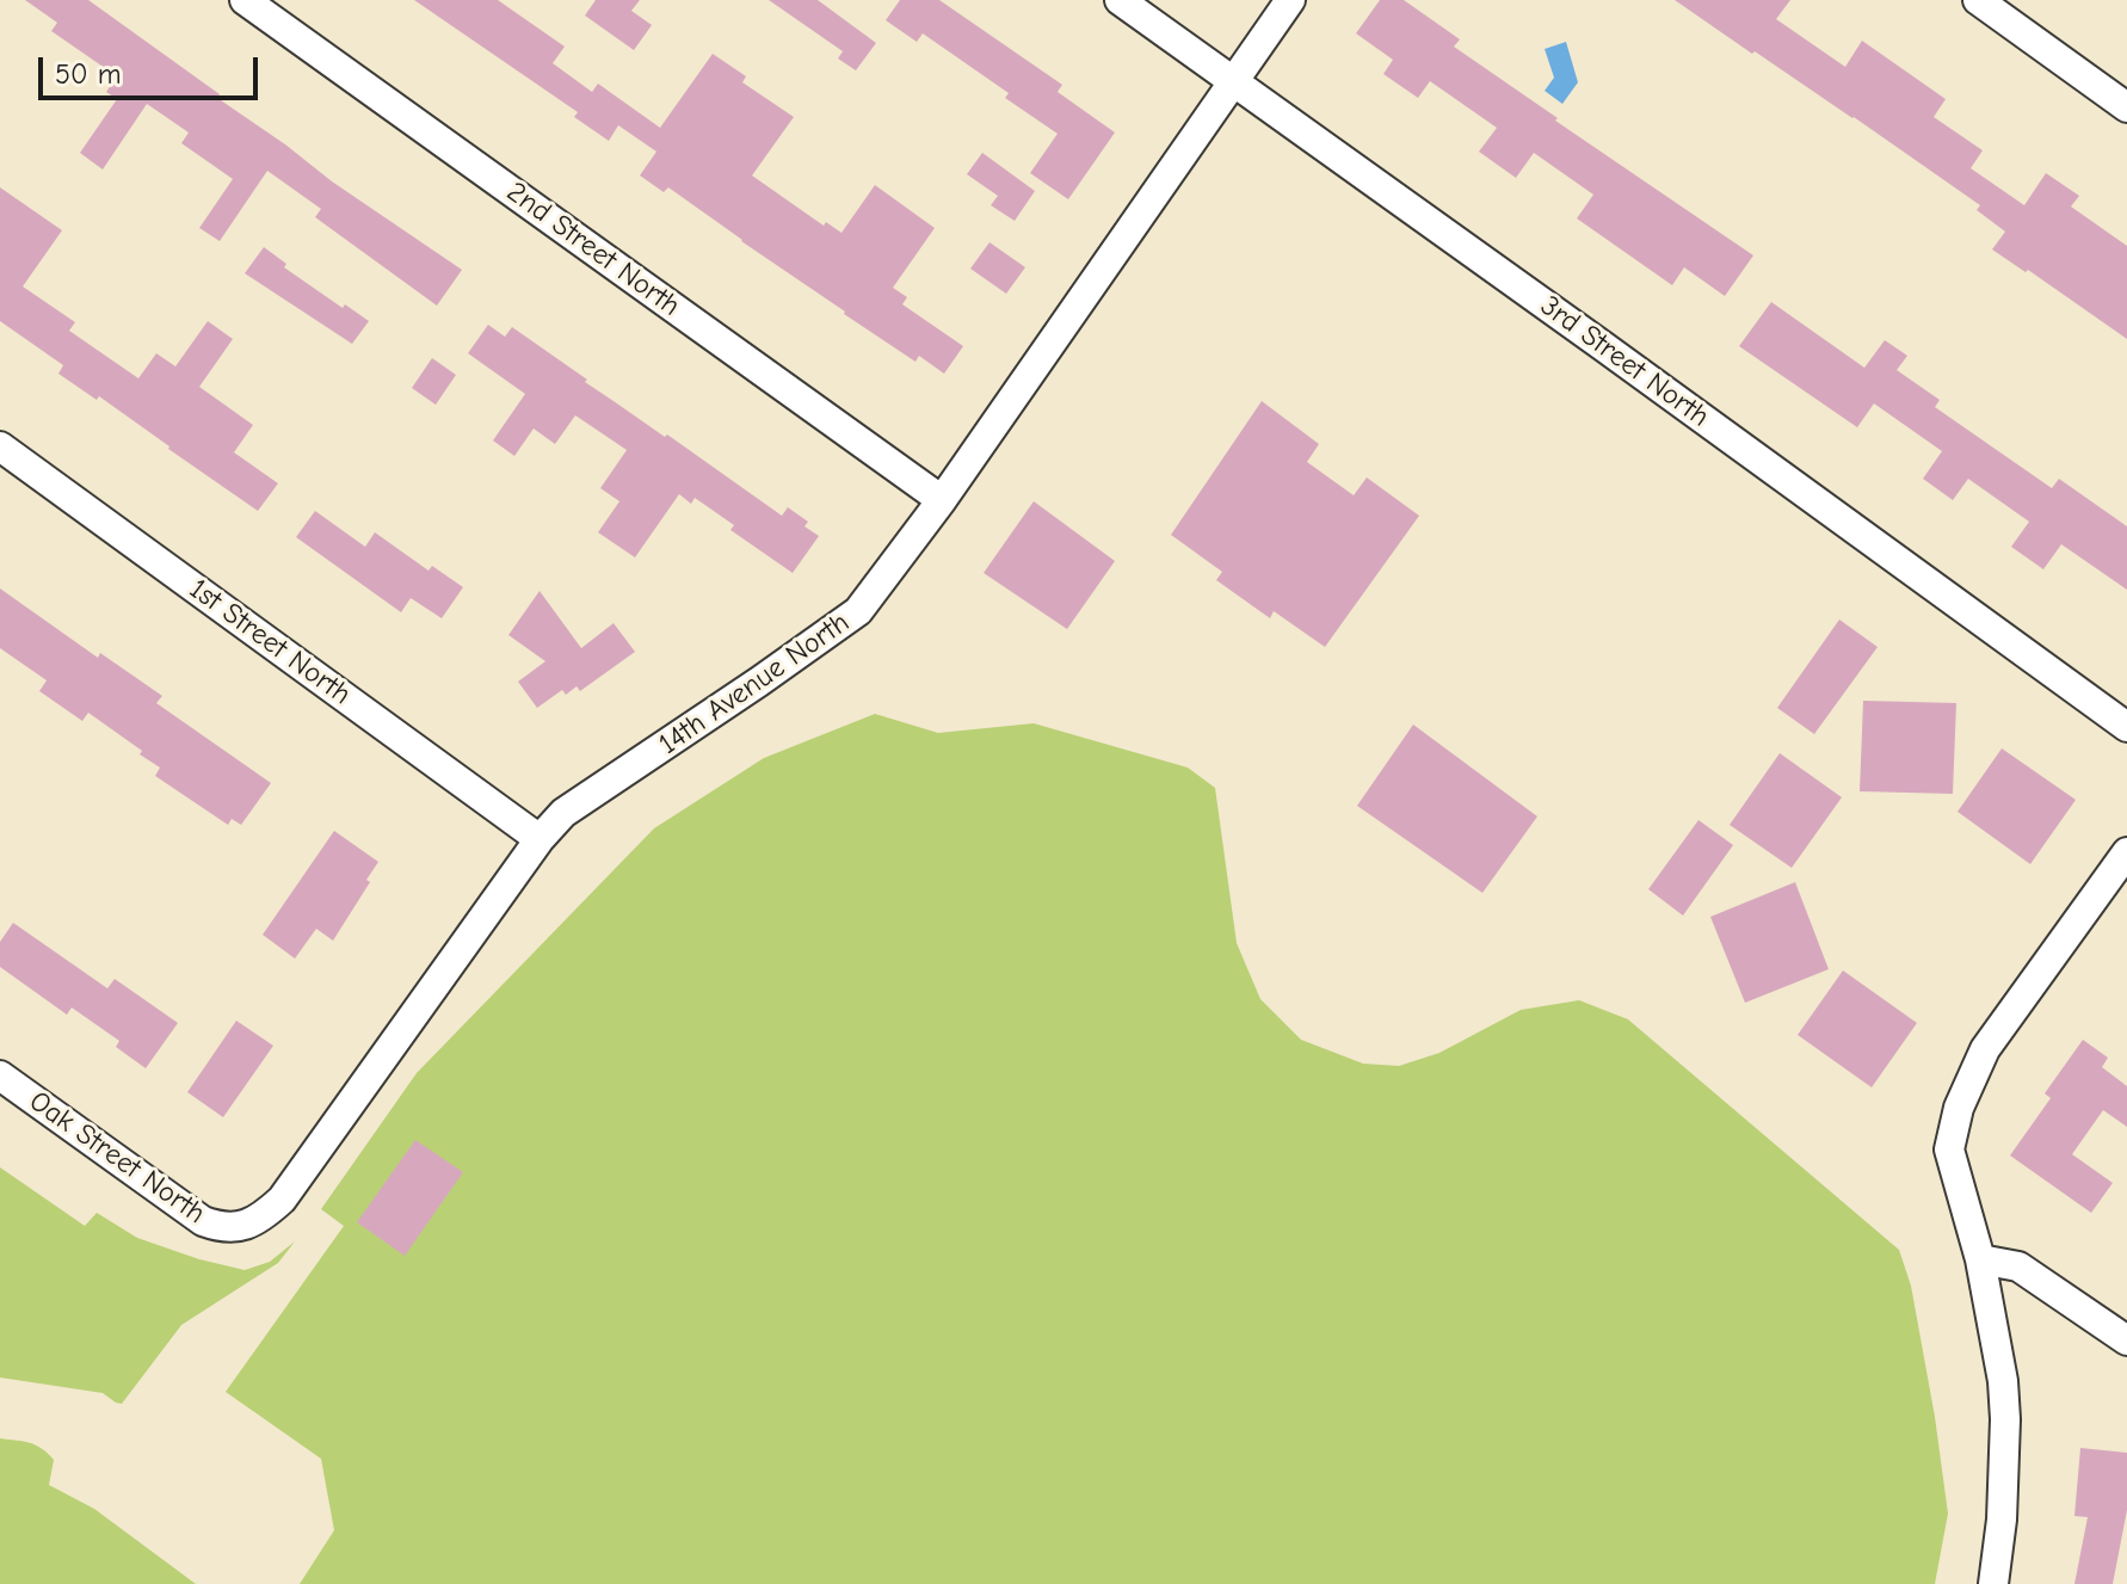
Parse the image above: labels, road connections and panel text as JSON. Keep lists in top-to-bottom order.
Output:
{
  "streets": {
    "street": [
      "2nd Street North",
      "3rd Street North",
      "1st Street North",
      "14th Avenue North",
      "Oak Street North"
    ]
  },
  "crossings": [
    ["2nd Street North", "14th Avenue North"],
    ["3rd Street North", "14th Avenue North"],
    ["1st Street North", "14th Avenue North"],
    ["14th Avenue North", "Oak Street North"]
  ],
  "scale_bar": "50 m"
}
